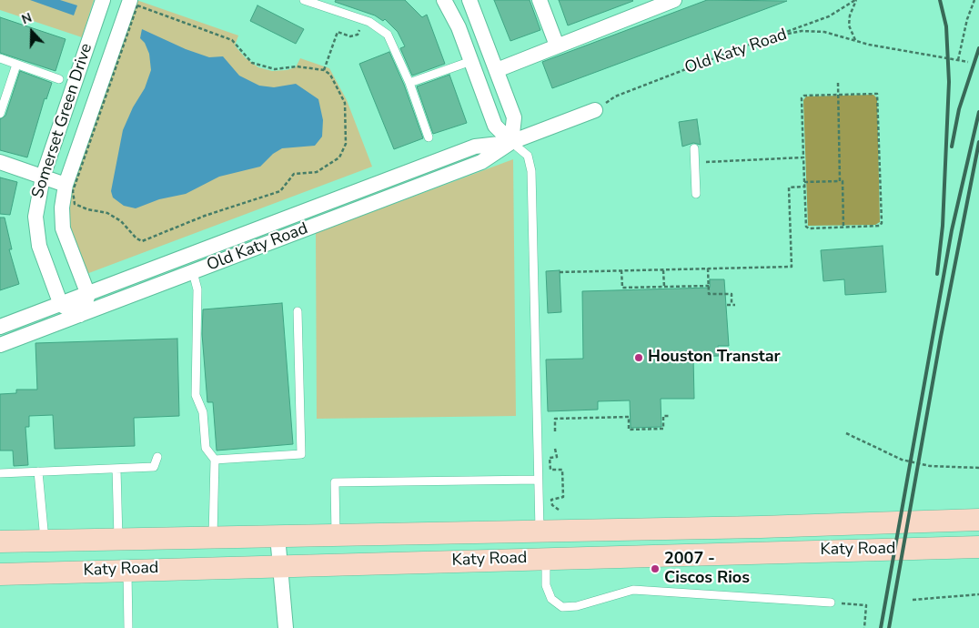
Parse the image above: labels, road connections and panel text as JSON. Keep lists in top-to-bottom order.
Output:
{
  "streets": {
    "main road": ["Katy Road"],
    "street": ["Old Katy Road", "Somerset Green Drive"]
  },
  "crossings": [
    ["Old Katy Road", "Somerset Green Drive"]
  ],
  "places": ["Houston Transtar", "2007 - Ciscos Rios"],
  "north": "top"
}
